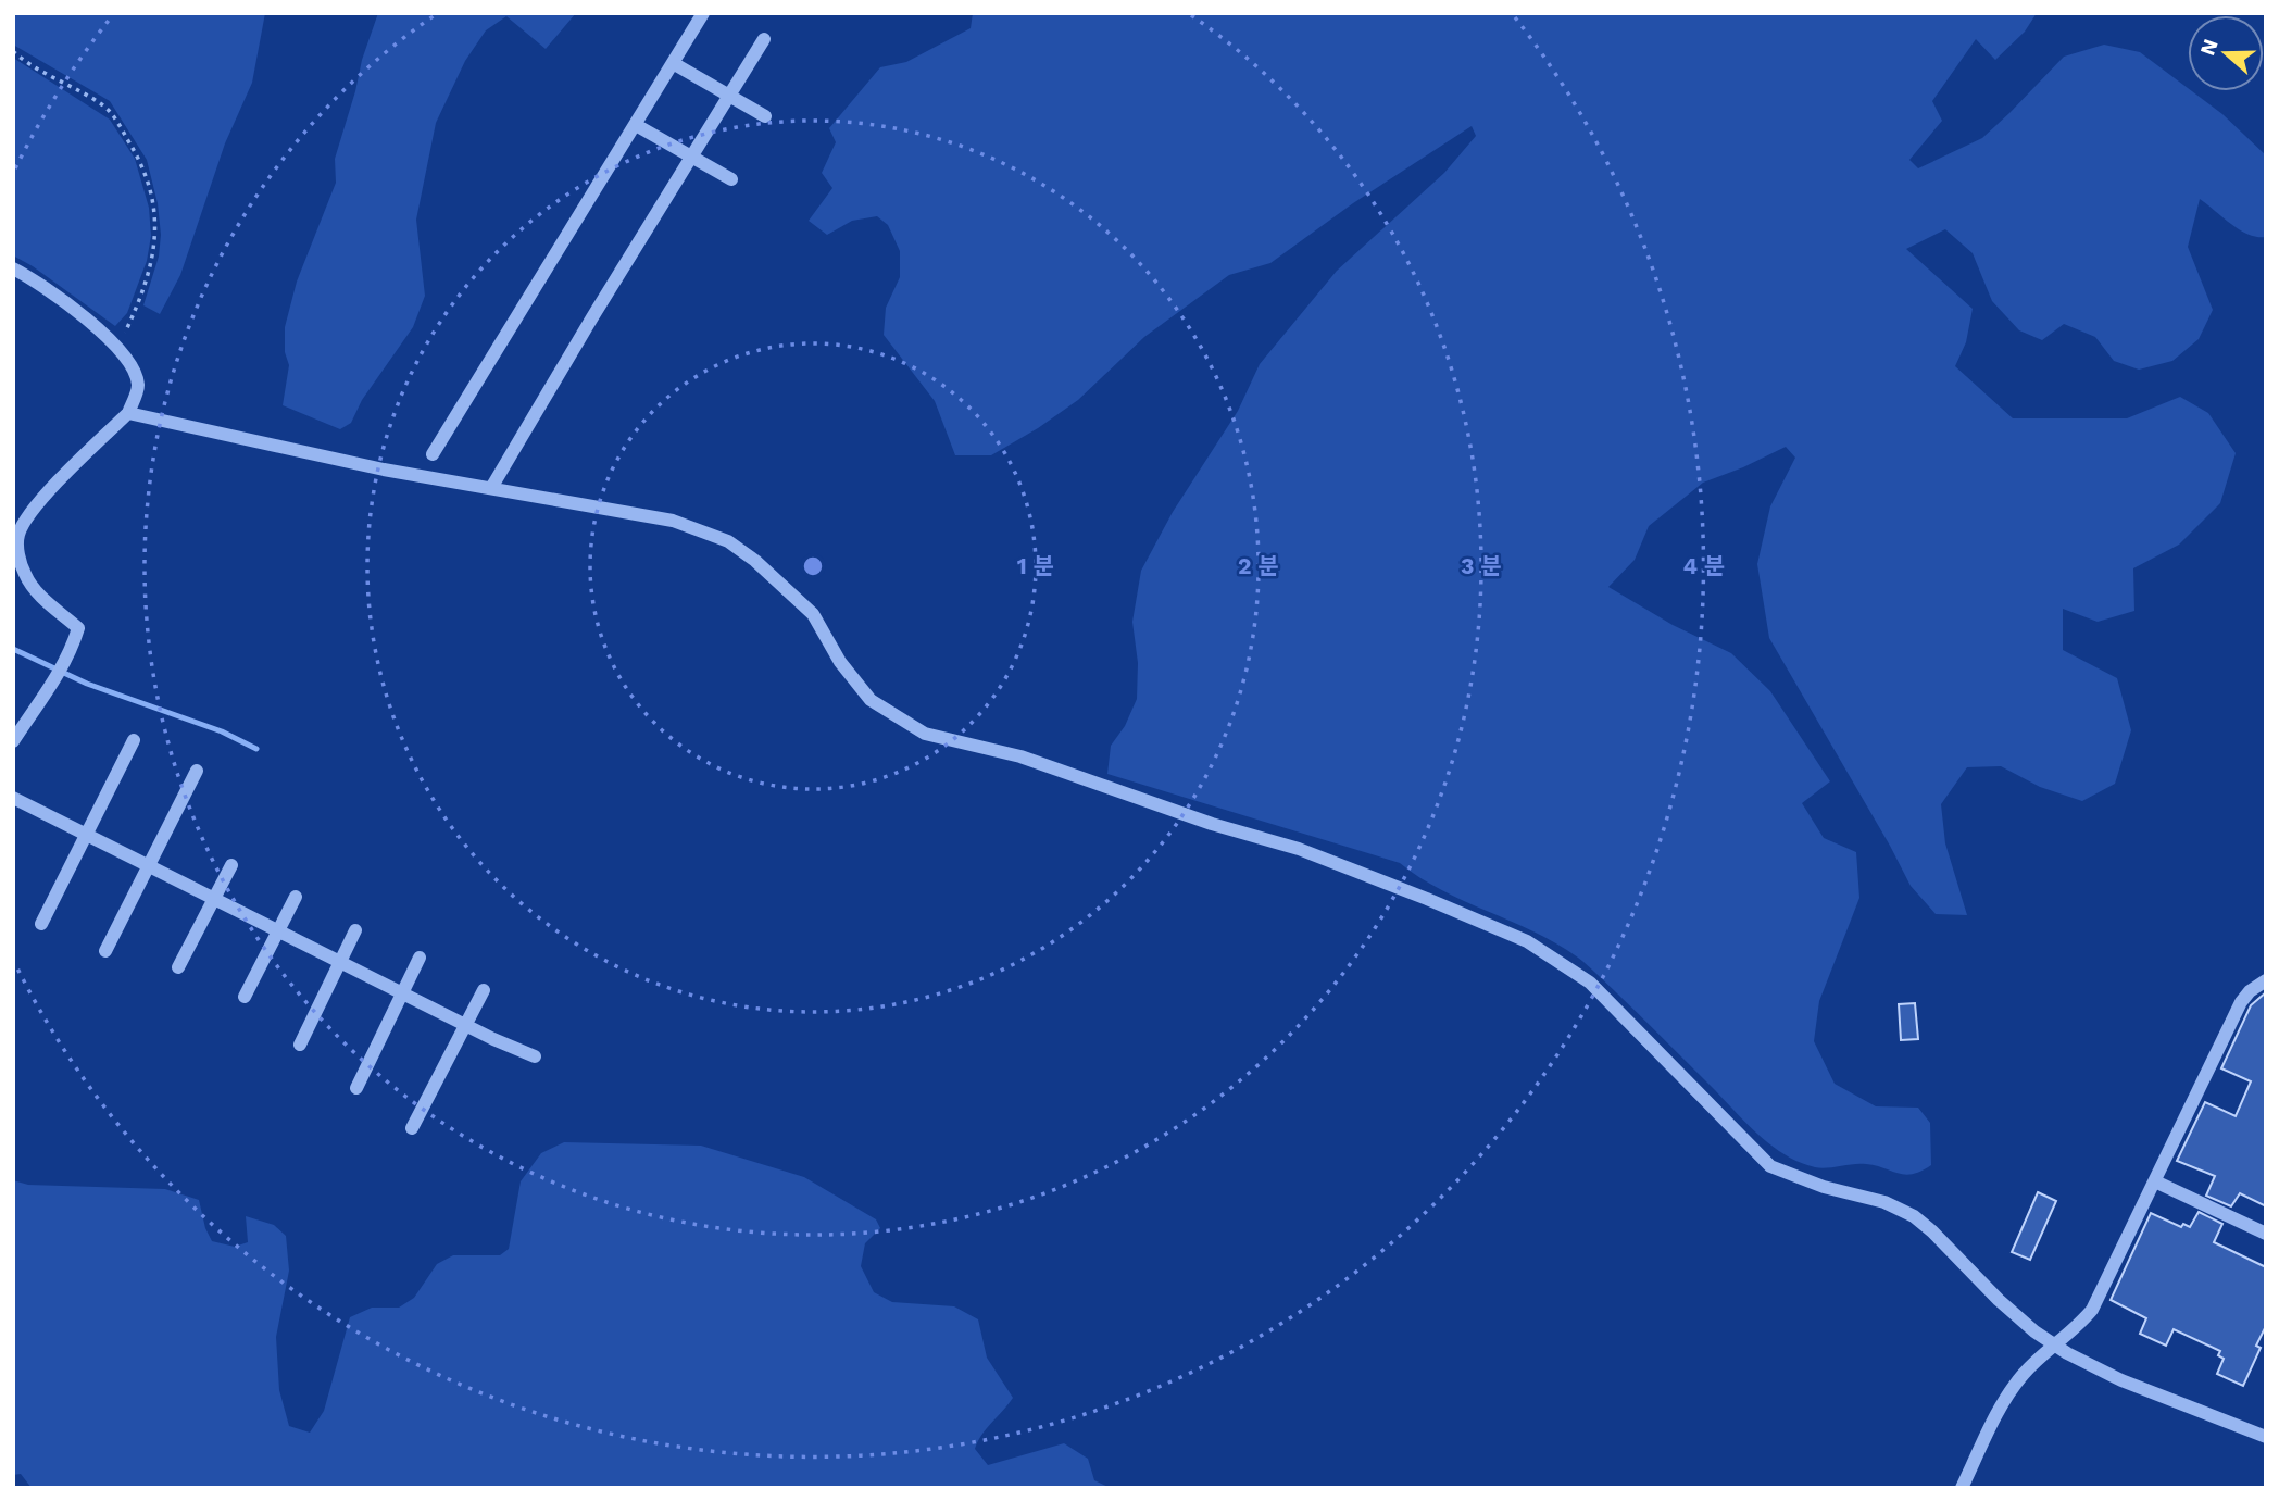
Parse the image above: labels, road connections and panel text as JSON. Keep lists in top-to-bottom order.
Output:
{
  "north": "left",
  "rings": [
    "1 분",
    "2 분",
    "3 분",
    "4 분"
  ]
}
